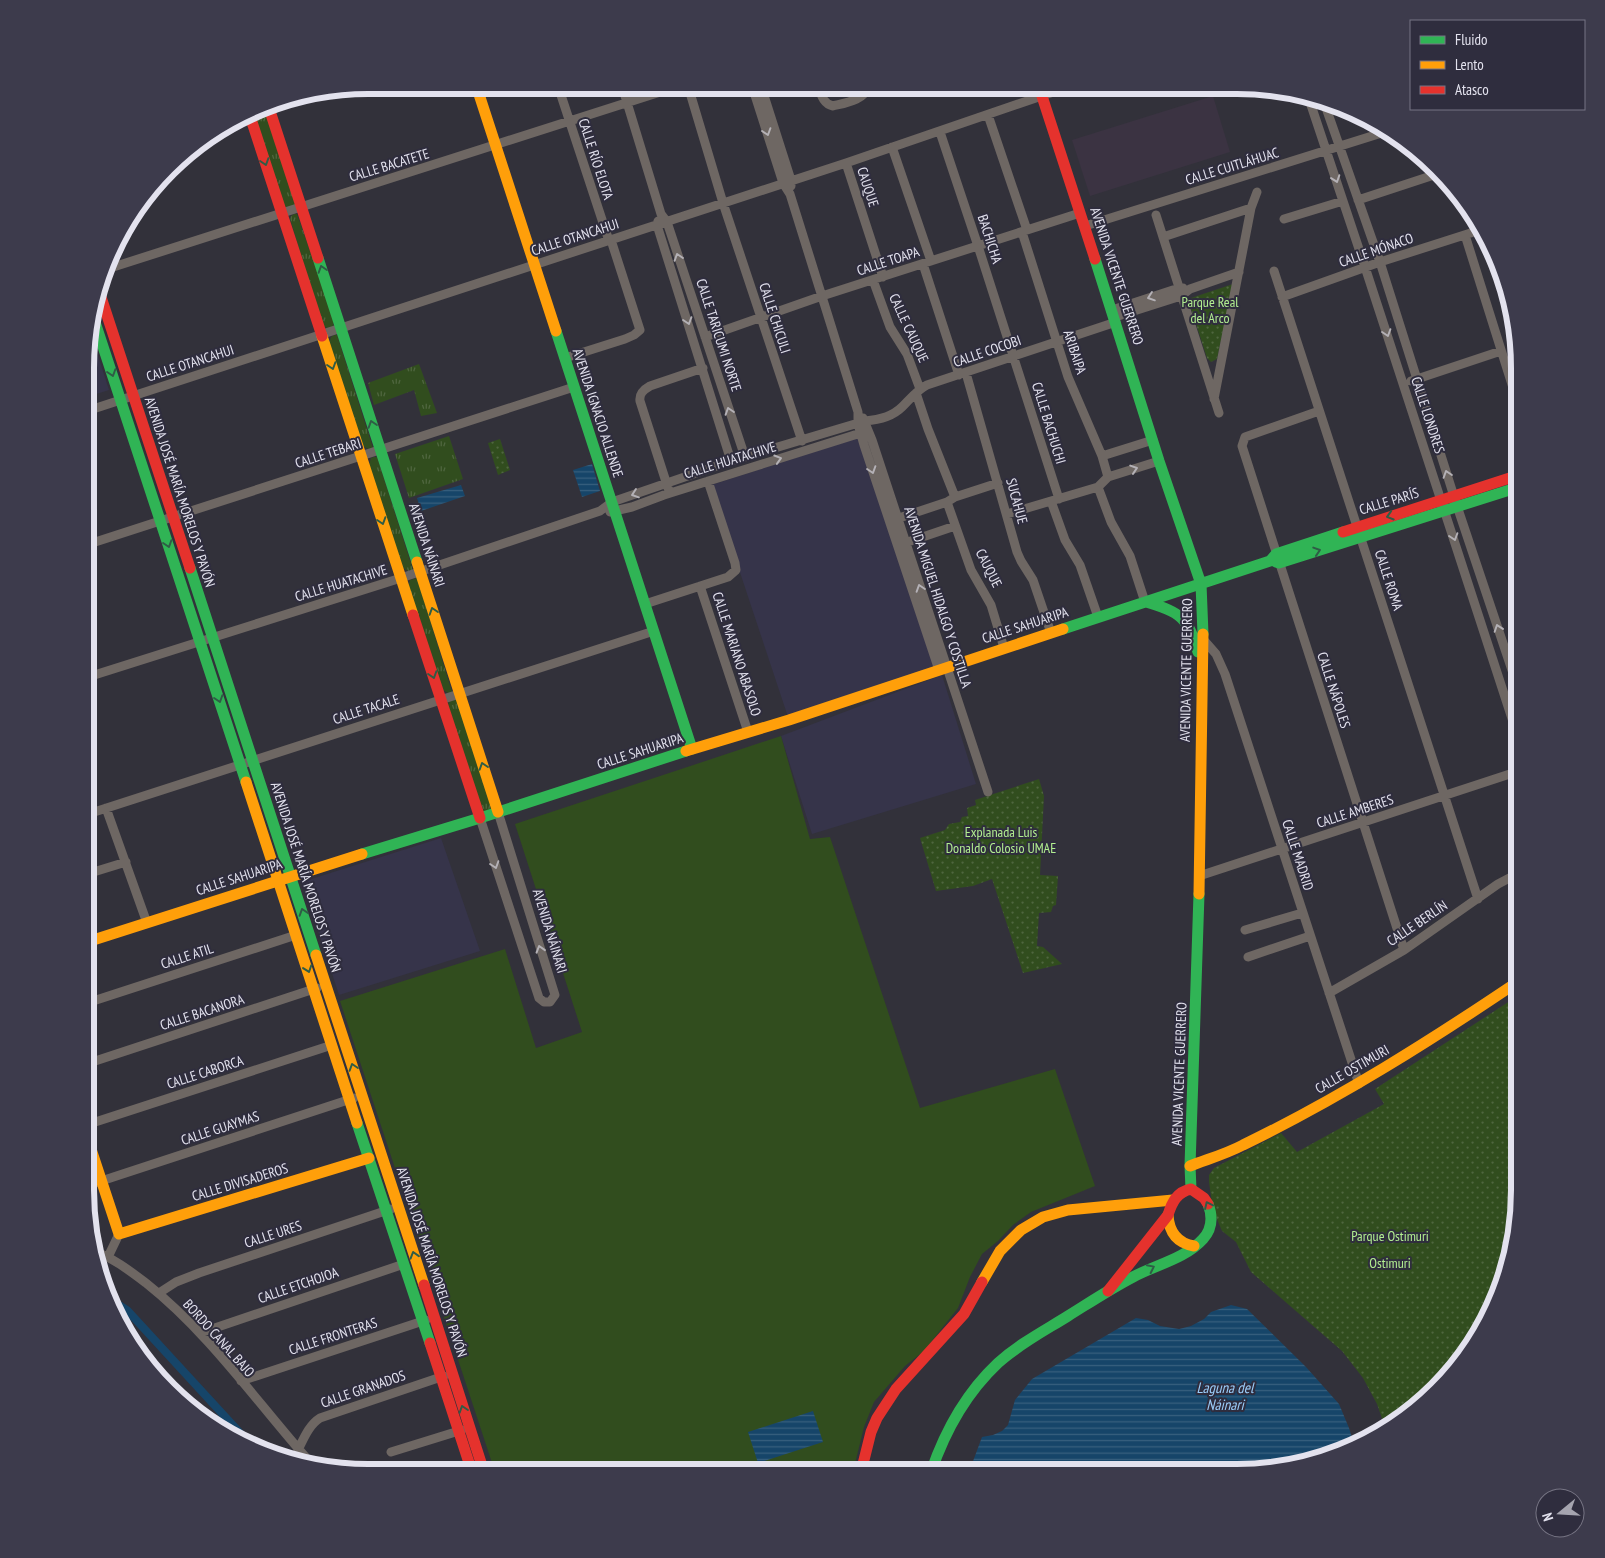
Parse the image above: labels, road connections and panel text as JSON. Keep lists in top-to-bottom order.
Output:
{
  "streets": {
    "main road": [
      "AVENIDA VICENTE GUERRERO",
      "AVENIDA IGNACIO ALLENDE",
      "AVENIDA JOSÉ MARÍA MORELOS Y PAVÓN",
      "CALLE PARÍS",
      "AVENIDA NÁINARI",
      "CALLE SAHUARIPA",
      "CALLE OSTIMURI",
      "CALLE DIVISADEROS"
    ],
    "street": [
      "CALLE RÍO ELOTA",
      "CALLE BACATETE",
      "CALLE CUITLÁHUAC",
      "CAUQUE",
      "CALLE OTANCAHUI",
      "BACHICHA",
      "CALLE MÓNACO",
      "CALLE TOAPA",
      "CALLE CHICULI",
      "CALLE CAUQUE",
      "CALLE TARICUMI NORTE",
      "CALLE COCOBI",
      "ARIBAIPA",
      "CALLE LONDRES",
      "CALLE BACHUCHI",
      "CALLE TEBARI",
      "CALLE HUATACHIVE",
      "SUCAHUE",
      "CALLE ROMA",
      "AVENIDA MIGUEL HIDALGO Y COSTILLA",
      "CALLE MARIANO ABASOLO",
      "CALLE NÁPOLES",
      "CALLE TACALE",
      "CALLE AMBERES",
      "CALLE MADRID",
      "CALLE BERLÍN",
      "CALLE ATIL",
      "CALLE BACANORA",
      "CALLE CABORCA",
      "CALLE GUAYMAS",
      "CALLE URES",
      "CALLE ETCHOJOA",
      "CALLE FRONTERAS",
      "BORDO CANAL BAJO",
      "CALLE GRANADOS"
    ]
  },
  "crossings": [
    ["CALLE RÍO ELOTA", "CALLE BACATETE"],
    ["CALLE RÍO ELOTA", "CALLE OTANCAHUI"],
    ["CALLE RÍO ELOTA", "AVENIDA IGNACIO ALLENDE"],
    ["CALLE BACATETE", "CALLE TARICUMI NORTE"],
    ["CALLE BACATETE", "AVENIDA IGNACIO ALLENDE"],
    ["CALLE BACATETE", "AVENIDA NÁINARI"],
    ["CALLE CUITLÁHUAC", "AVENIDA VICENTE GUERRERO"],
    ["CALLE CUITLÁHUAC", "CALLE LONDRES"],
    ["CAUQUE", "CALLE OTANCAHUI"],
    ["CAUQUE", "CALLE TOAPA"],
    ["CAUQUE", "CALLE CAUQUE"],
    ["CAUQUE", "CALLE SAHUARIPA"],
    ["CALLE OTANCAHUI", "BACHICHA"],
    ["CALLE OTANCAHUI", "CALLE CHICULI"],
    ["CALLE OTANCAHUI", "CALLE TARICUMI NORTE"],
    ["CALLE OTANCAHUI", "ARIBAIPA"],
    ["CALLE OTANCAHUI", "AVENIDA IGNACIO ALLENDE"],
    ["CALLE OTANCAHUI", "AVENIDA JOSÉ MARÍA MORELOS Y PAVÓN"],
    ["CALLE OTANCAHUI", "SUCAHUE"],
    ["CALLE OTANCAHUI", "AVENIDA NÁINARI"],
    ["CALLE OTANCAHUI", "AVENIDA MIGUEL HIDALGO Y COSTILLA"],
    ["BACHICHA", "CALLE TOAPA"],
    ["BACHICHA", "CALLE COCOBI"],
    ["BACHICHA", "CALLE BACHUCHI"],
    ["CALLE MÓNACO", "CALLE LONDRES"],
    ["CALLE MÓNACO", "CALLE ROMA"],
    ["CALLE TOAPA", "AVENIDA VICENTE GUERRERO"],
    ["CALLE TOAPA", "CALLE CHICULI"],
    ["CALLE TOAPA", "CALLE CAUQUE"],
    ["CALLE TOAPA", "CALLE TARICUMI NORTE"],
    ["CALLE TOAPA", "ARIBAIPA"],
    ["CALLE TOAPA", "SUCAHUE"],
    ["CALLE TOAPA", "AVENIDA MIGUEL HIDALGO Y COSTILLA"],
    ["AVENIDA VICENTE GUERRERO", "CALLE COCOBI"],
    ["AVENIDA VICENTE GUERRERO", "CALLE PARÍS"],
    ["AVENIDA VICENTE GUERRERO", "CALLE SAHUARIPA"],
    ["AVENIDA VICENTE GUERRERO", "CALLE AMBERES"],
    ["AVENIDA VICENTE GUERRERO", "CALLE MADRID"],
    ["AVENIDA VICENTE GUERRERO", "CALLE OSTIMURI"],
    ["CALLE CHICULI", "CALLE HUATACHIVE"],
    ["CALLE CAUQUE", "CALLE COCOBI"],
    ["CALLE TARICUMI NORTE", "CALLE HUATACHIVE"],
    ["CALLE COCOBI", "ARIBAIPA"],
    ["CALLE COCOBI", "CALLE BACHUCHI"],
    ["CALLE COCOBI", "CALLE HUATACHIVE"],
    ["CALLE COCOBI", "SUCAHUE"],
    ["CALLE COCOBI", "AVENIDA MIGUEL HIDALGO Y COSTILLA"],
    ["AVENIDA IGNACIO ALLENDE", "CALLE TEBARI"],
    ["AVENIDA IGNACIO ALLENDE", "CALLE HUATACHIVE"],
    ["AVENIDA IGNACIO ALLENDE", "CALLE SAHUARIPA"],
    ["AVENIDA IGNACIO ALLENDE", "CALLE TACALE"],
    ["CALLE LONDRES", "CALLE PARÍS"],
    ["CALLE BACHUCHI", "CALLE SAHUARIPA"],
    ["CALLE TEBARI", "AVENIDA JOSÉ MARÍA MORELOS Y PAVÓN"],
    ["CALLE TEBARI", "AVENIDA NÁINARI"],
    ["CALLE HUATACHIVE", "AVENIDA JOSÉ MARÍA MORELOS Y PAVÓN"],
    ["CALLE HUATACHIVE", "AVENIDA NÁINARI"],
    ["CALLE HUATACHIVE", "AVENIDA MIGUEL HIDALGO Y COSTILLA"],
    ["AVENIDA JOSÉ MARÍA MORELOS Y PAVÓN", "CALLE SAHUARIPA"],
    ["AVENIDA JOSÉ MARÍA MORELOS Y PAVÓN", "CALLE TACALE"],
    ["AVENIDA JOSÉ MARÍA MORELOS Y PAVÓN", "CALLE ATIL"],
    ["AVENIDA JOSÉ MARÍA MORELOS Y PAVÓN", "CALLE BACANORA"],
    ["AVENIDA JOSÉ MARÍA MORELOS Y PAVÓN", "CALLE CABORCA"],
    ["AVENIDA JOSÉ MARÍA MORELOS Y PAVÓN", "CALLE GUAYMAS"],
    ["AVENIDA JOSÉ MARÍA MORELOS Y PAVÓN", "CALLE DIVISADEROS"],
    ["AVENIDA JOSÉ MARÍA MORELOS Y PAVÓN", "CALLE URES"],
    ["AVENIDA JOSÉ MARÍA MORELOS Y PAVÓN", "CALLE ETCHOJOA"],
    ["AVENIDA JOSÉ MARÍA MORELOS Y PAVÓN", "CALLE FRONTERAS"],
    ["AVENIDA JOSÉ MARÍA MORELOS Y PAVÓN", "CALLE GRANADOS"],
    ["SUCAHUE", "CALLE SAHUARIPA"],
    ["CALLE PARÍS", "CALLE ROMA"],
    ["CALLE PARÍS", "CALLE SAHUARIPA"],
    ["CALLE PARÍS", "CALLE NÁPOLES"],
    ["AVENIDA NÁINARI", "CALLE SAHUARIPA"],
    ["AVENIDA NÁINARI", "CALLE TACALE"],
    ["CALLE ROMA", "CALLE NÁPOLES"],
    ["CALLE ROMA", "CALLE AMBERES"],
    ["CALLE ROMA", "CALLE BERLÍN"],
    ["AVENIDA MIGUEL HIDALGO Y COSTILLA", "CALLE SAHUARIPA"],
    ["CALLE SAHUARIPA", "CALLE MARIANO ABASOLO"],
    ["CALLE NÁPOLES", "CALLE AMBERES"],
    ["CALLE NÁPOLES", "CALLE BERLÍN"],
    ["CALLE AMBERES", "CALLE MADRID"],
    ["CALLE MADRID", "CALLE BERLÍN"],
    ["CALLE MADRID", "CALLE OSTIMURI"],
    ["CALLE URES", "BORDO CANAL BAJO"],
    ["CALLE ETCHOJOA", "BORDO CANAL BAJO"],
    ["CALLE FRONTERAS", "BORDO CANAL BAJO"],
    ["BORDO CANAL BAJO", "CALLE GRANADOS"]
  ],
  "water": ["Laguna del Náinari"],
  "parks": [
    "Parque Real del Arco",
    "Explanada Luis Donaldo Colosio UMAE",
    "Parque Ostimuri",
    "Ostimuri"
  ],
  "legend": ["Fluido", "Lento", "Atasco"],
  "north": "left"
}
